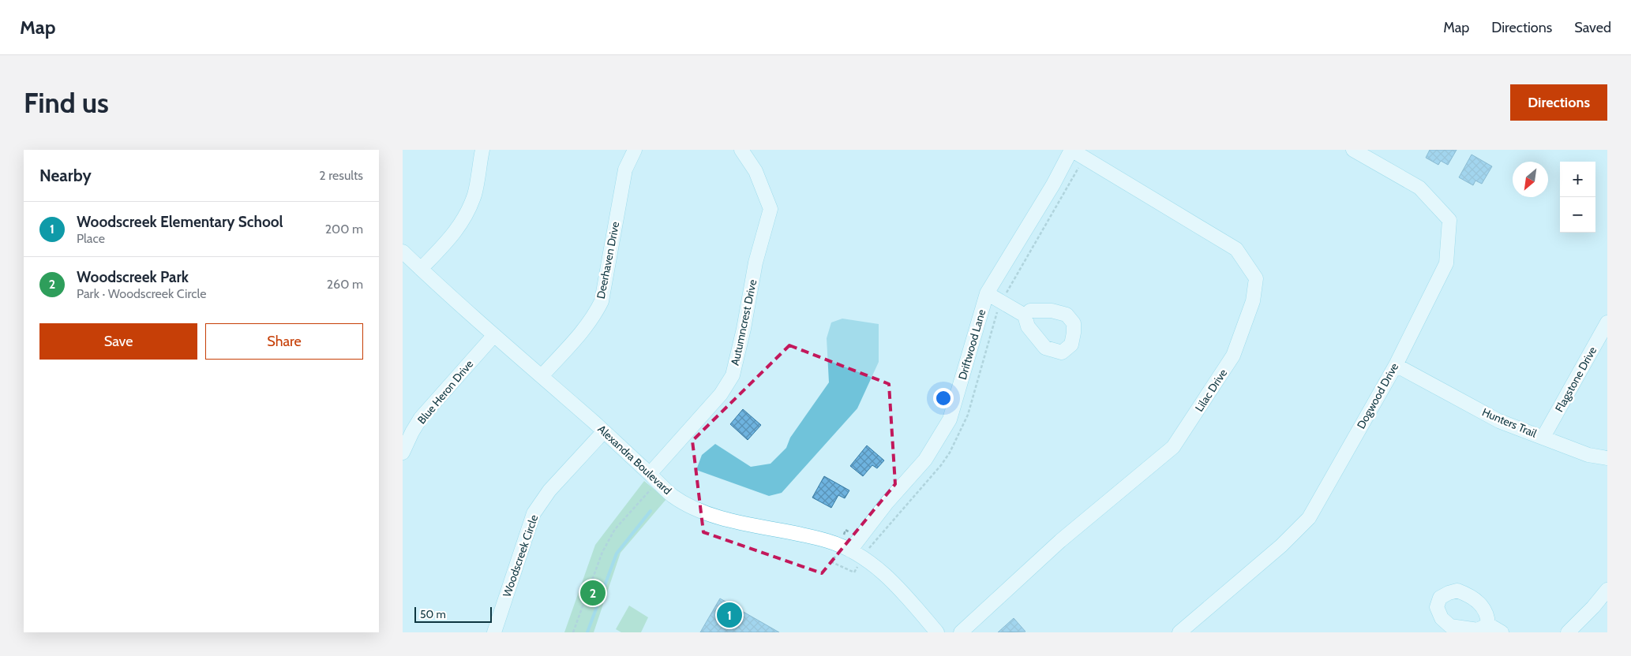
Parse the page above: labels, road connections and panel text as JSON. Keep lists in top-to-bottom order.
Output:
{
  "streets": {
    "street": [
      "Deerhaven Drive",
      "Autumncrest Drive",
      "Driftwood Lane",
      "Flagstone Drive",
      "Lilac Drive",
      "Blue Heron Drive",
      "Dogwood Drive",
      "Hunters Trail",
      "Alexandra Boulevard",
      "Woodscreek Circle"
    ]
  },
  "crossings": [
    ["Deerhaven Drive", "Alexandra Boulevard"],
    ["Autumncrest Drive", "Alexandra Boulevard"],
    ["Driftwood Lane", "Lilac Drive"],
    ["Driftwood Lane", "Alexandra Boulevard"],
    ["Flagstone Drive", "Hunters Trail"],
    ["Blue Heron Drive", "Alexandra Boulevard"],
    ["Dogwood Drive", "Hunters Trail"],
    ["Alexandra Boulevard", "Woodscreek Circle"]
  ],
  "scale_bar": "50 m",
  "north": "bottom left",
  "page": {
    "header": "Map",
    "nav": ["Map", "Directions", "Saved"],
    "buttons": [
      "Directions",
      ["Save", "Share"]
    ],
    "title": "Find us",
    "heading": ["Nearby", "2 results"],
    "map_buttons": ["+", "−"],
    "list": [
      {
        "mark": "1",
        "name": "Woodscreek Elementary School",
        "note": "Place",
        "value": "200 m"
      },
      {
        "mark": "2",
        "name": "Woodscreek Park",
        "note": "Park · Woodscreek Circle",
        "value": "260 m"
      }
    ],
    "pins": ["2", "1"],
    "scale": "50 m"
  }
}
